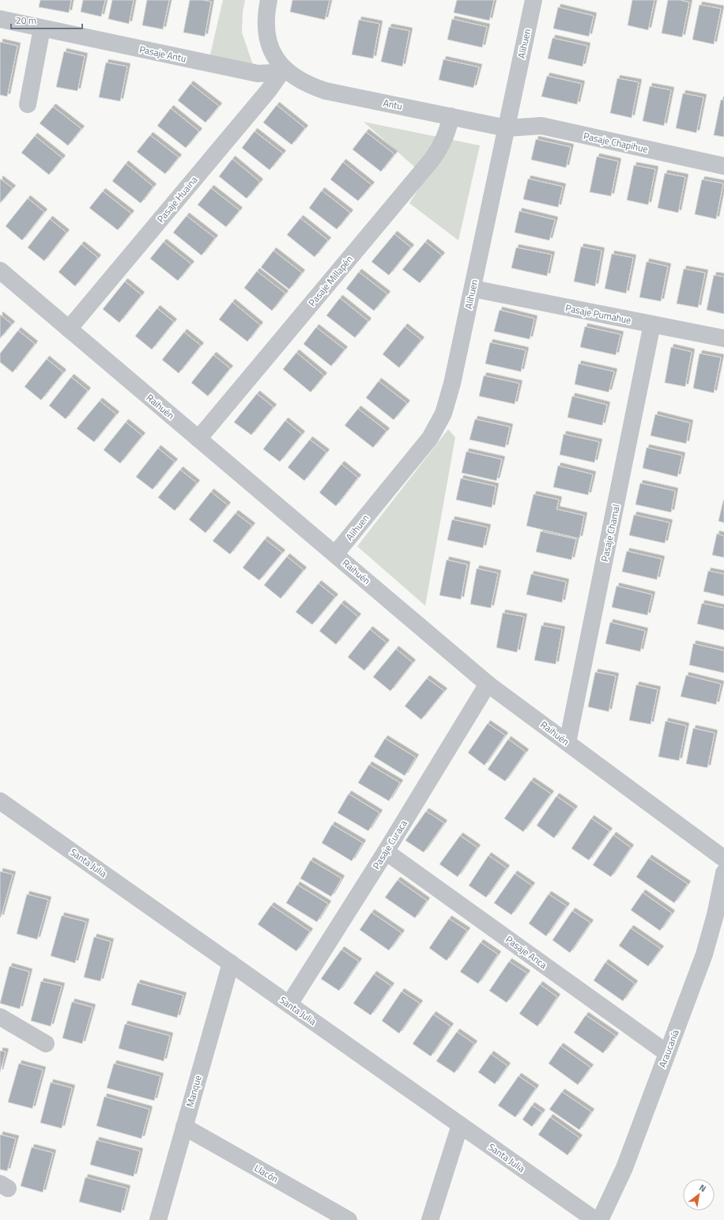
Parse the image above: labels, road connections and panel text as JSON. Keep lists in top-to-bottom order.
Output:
{
  "streets": {
    "street": [
      "Alihuen",
      "Pasaje Antu",
      "Antu",
      "Pasaje Chapihue",
      "Pasaje Huaina",
      "Pasaje Millapén",
      "Pasaje Pumahue",
      "Raihuén",
      "Pasaje Chamal",
      "Pasaje Curaca",
      "Santa Julia",
      "Pasaje Anca",
      "Araucanía",
      "Manque",
      "Llacón"
    ]
  },
  "crossings": [
    ["Alihuen", "Antu"],
    ["Alihuen", "Pasaje Chapihue"],
    ["Alihuen", "Pasaje Pumahue"],
    ["Alihuen", "Raihuén"],
    ["Pasaje Antu", "Antu"],
    ["Pasaje Antu", "Pasaje Huaina"],
    ["Antu", "Pasaje Chapihue"],
    ["Antu", "Pasaje Huaina"],
    ["Antu", "Pasaje Millapén"],
    ["Pasaje Huaina", "Raihuén"],
    ["Pasaje Millapén", "Raihuén"],
    ["Pasaje Pumahue", "Pasaje Chamal"],
    ["Raihuén", "Pasaje Chamal"],
    ["Raihuén", "Pasaje Curaca"],
    ["Pasaje Curaca", "Santa Julia"],
    ["Pasaje Curaca", "Pasaje Anca"],
    ["Santa Julia", "Manque"],
    ["Pasaje Anca", "Araucanía"],
    ["Manque", "Llacón"]
  ],
  "scale_bar": "20 m",
  "north": "top right"
}
